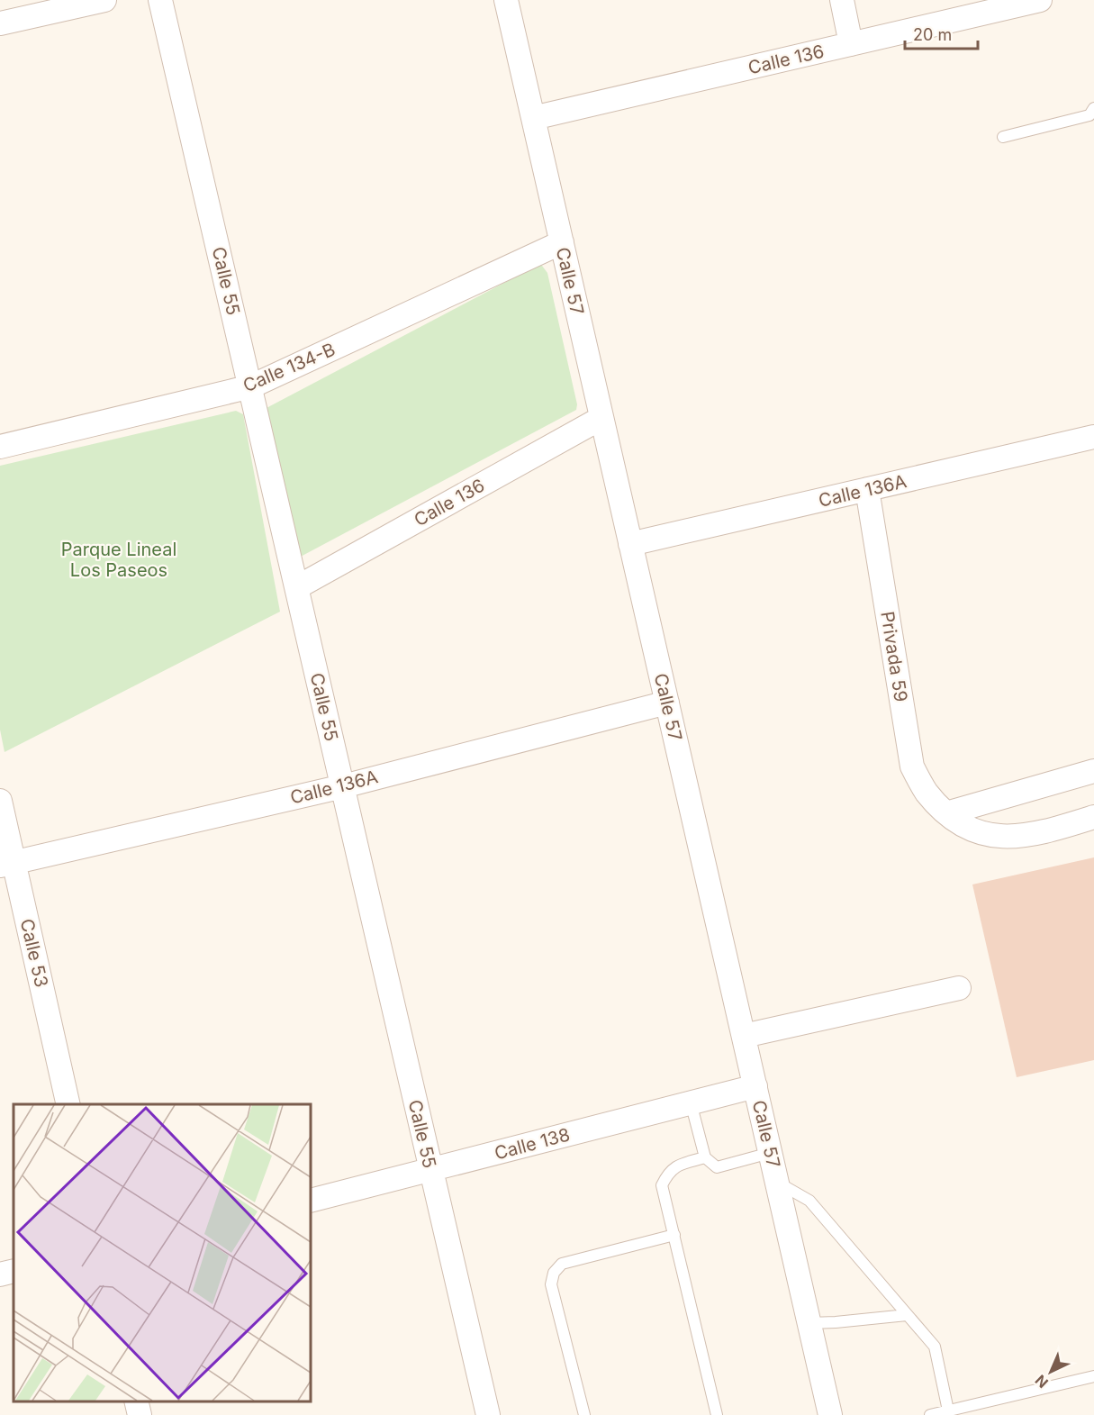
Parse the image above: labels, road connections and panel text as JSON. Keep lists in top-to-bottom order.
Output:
{
  "streets": {
    "street": [
      "Calle 136",
      "Calle 55",
      "Calle 57",
      "Calle 134-B",
      "Calle 136A",
      "Privada 59",
      "Calle 53",
      "Calle 138"
    ]
  },
  "crossings": [
    ["Calle 136", "Calle 55"],
    ["Calle 136", "Calle 57"],
    ["Calle 55", "Calle 134-B"],
    ["Calle 55", "Calle 136A"],
    ["Calle 55", "Calle 138"],
    ["Calle 57", "Calle 134-B"],
    ["Calle 57", "Calle 136A"],
    ["Calle 57", "Calle 138"],
    ["Calle 136A", "Privada 59"],
    ["Calle 136A", "Calle 53"]
  ],
  "parks": ["Parque Lineal Los Paseos"],
  "scale_bar": "20 m",
  "north": "bottom left"
}
